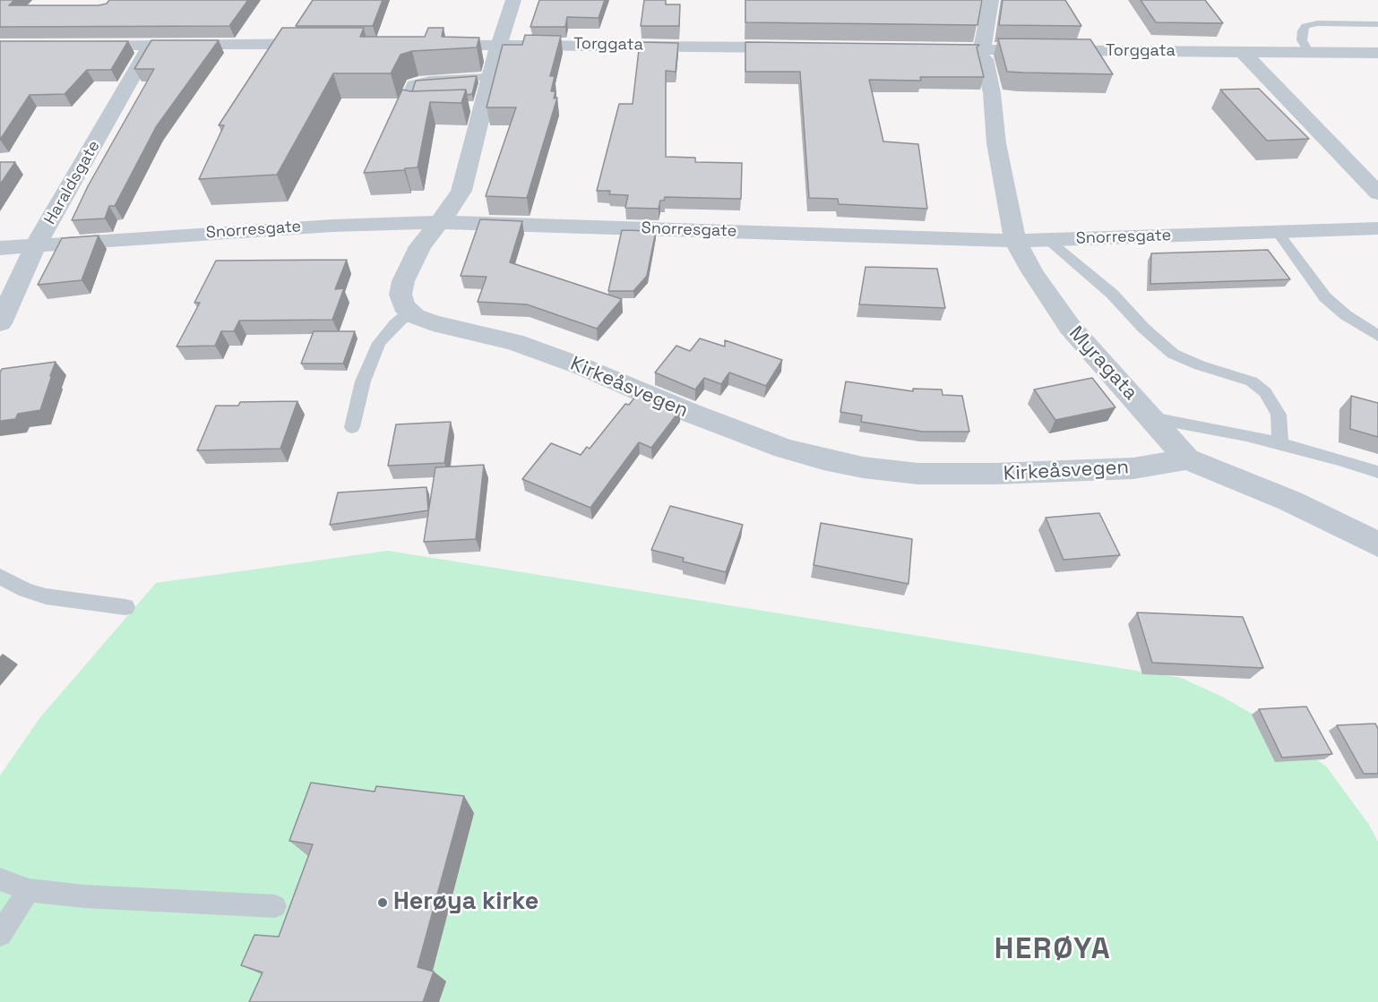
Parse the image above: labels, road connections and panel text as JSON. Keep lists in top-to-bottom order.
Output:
{
  "streets": {
    "street": [
      "Torggata",
      "Haraldsgate",
      "Snorresgate",
      "Myragata",
      "Kirkeåsvegen"
    ]
  },
  "crossings": [
    ["Torggata", "Myragata"],
    ["Haraldsgate", "Snorresgate"],
    ["Snorresgate", "Myragata"],
    ["Myragata", "Kirkeåsvegen"]
  ],
  "districts": ["HERØYA"],
  "places": ["Herøya kirke"]
}
